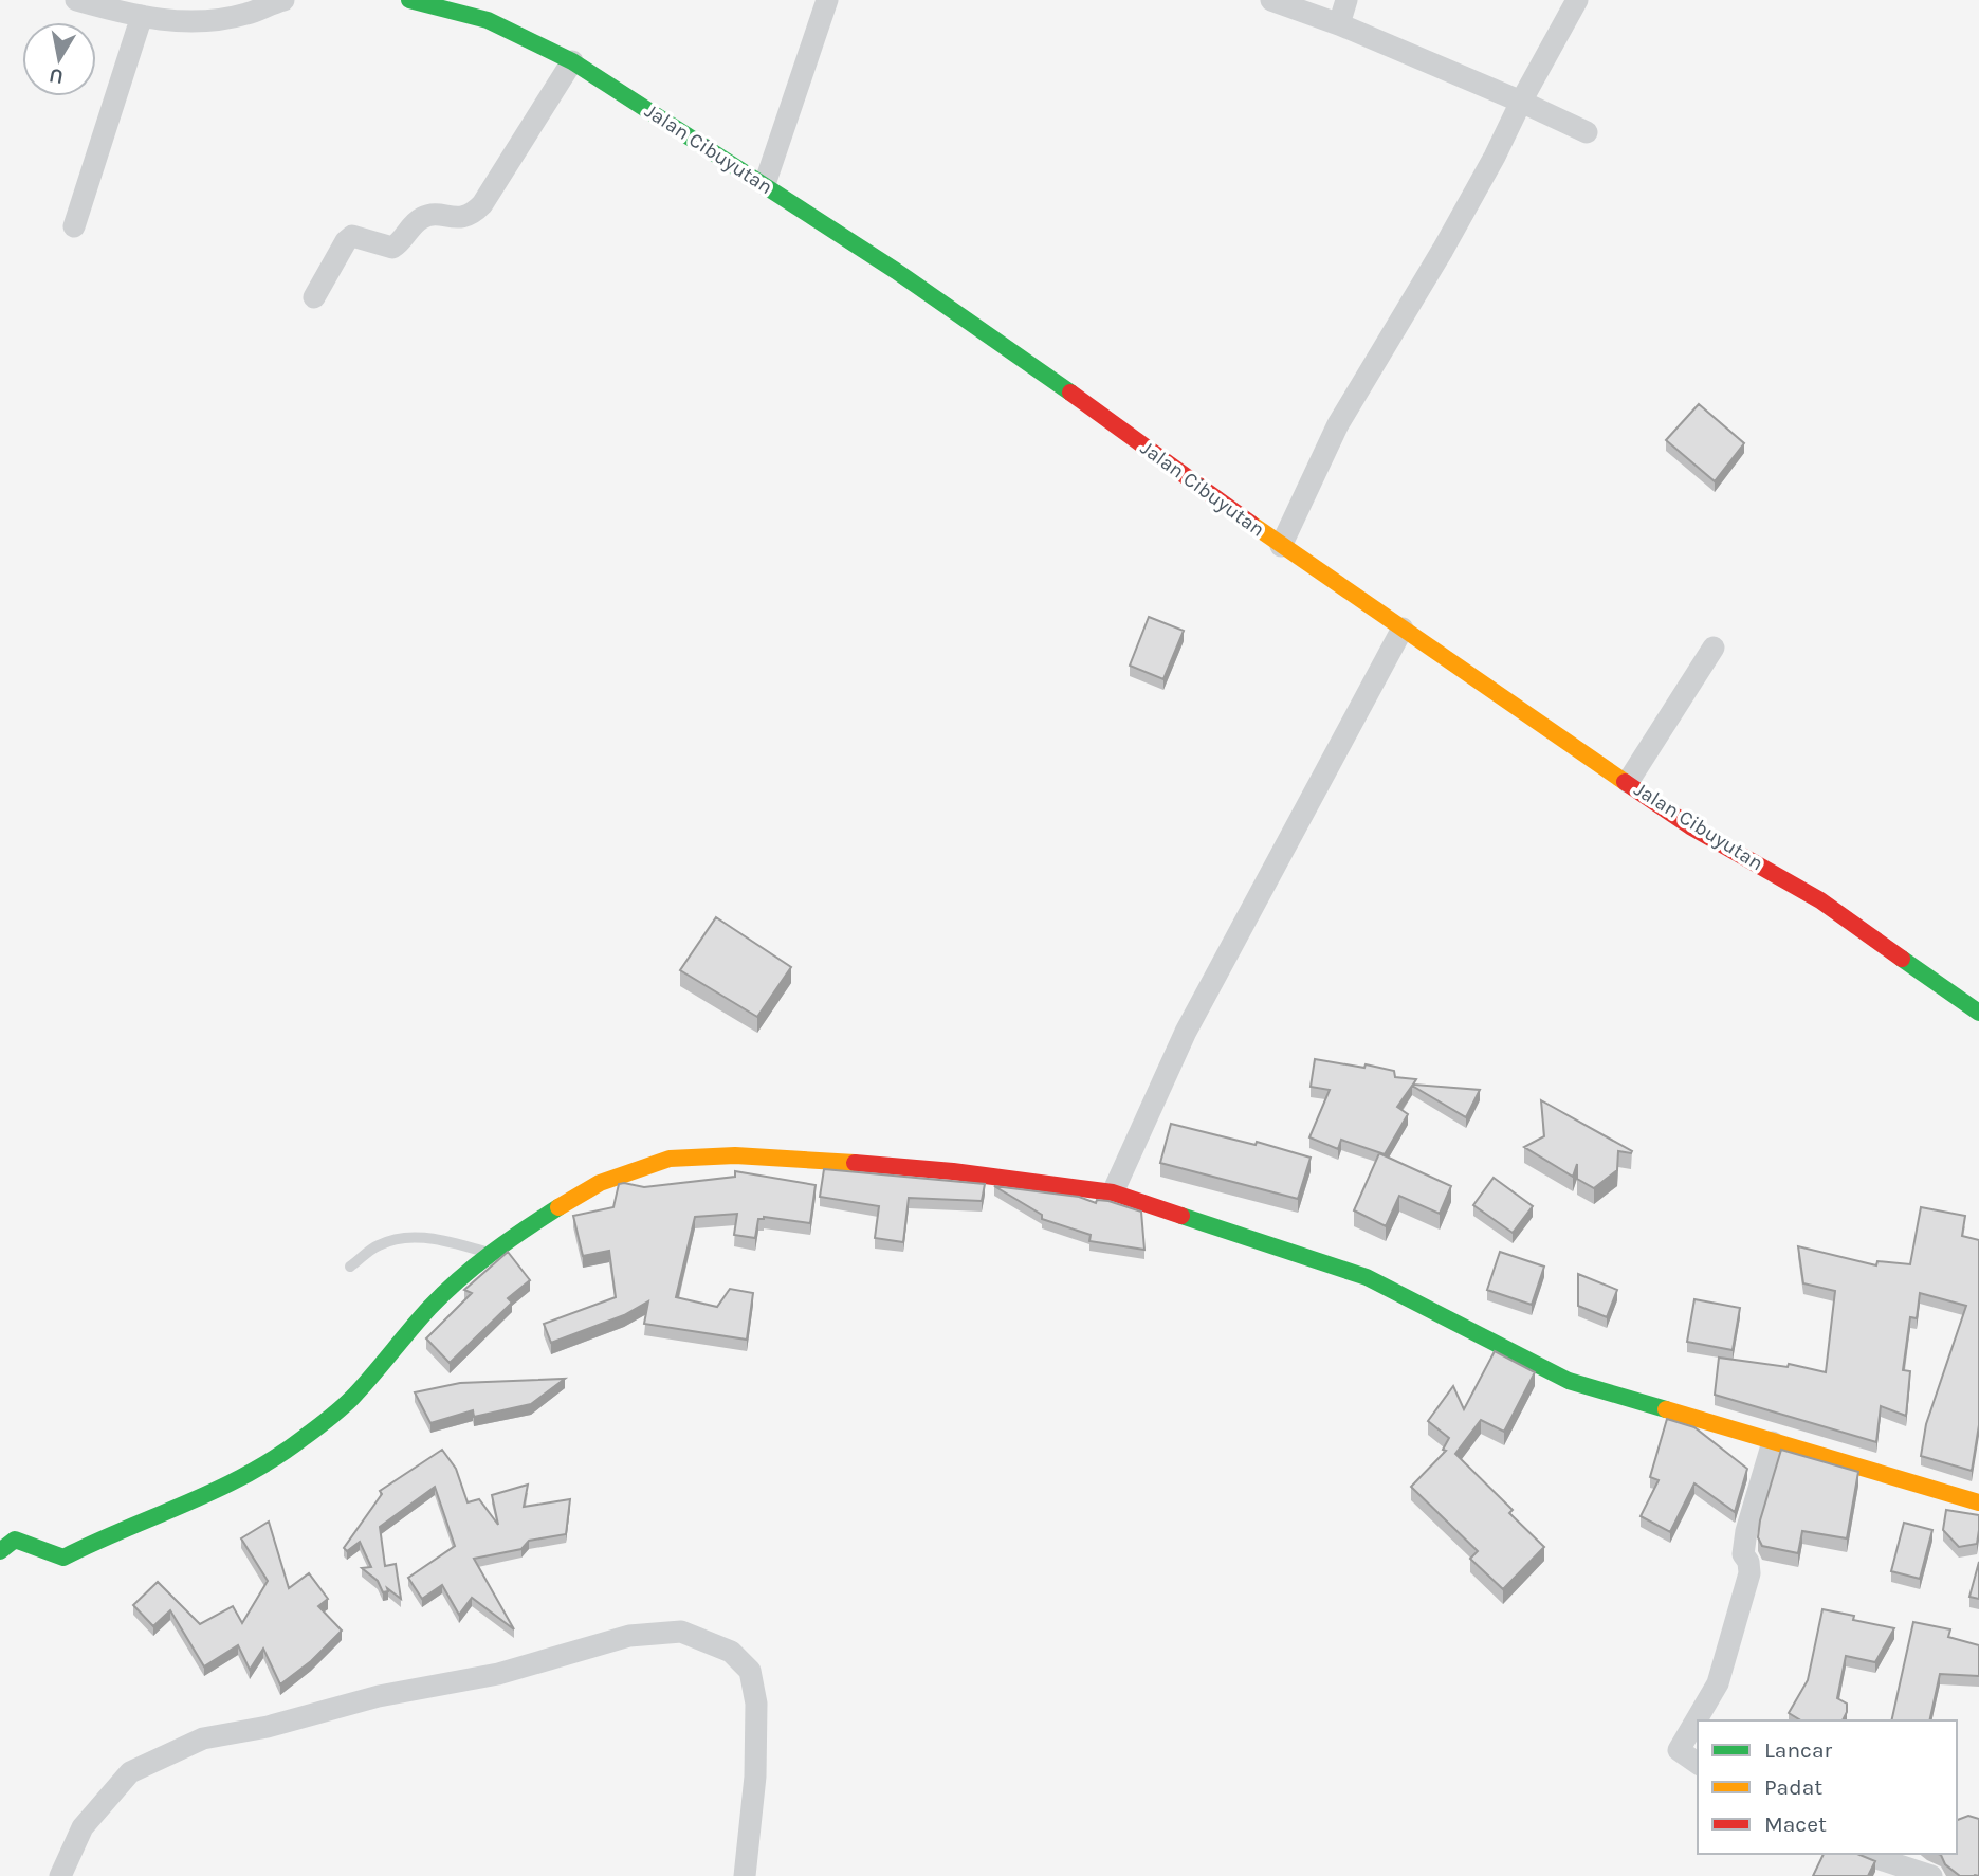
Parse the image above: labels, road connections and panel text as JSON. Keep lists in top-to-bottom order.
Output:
{
  "streets": {
    "street": ["Jalan Cibuyutan"]
  },
  "legend": ["Lancar", "Padat", "Macet"],
  "north": "bottom"
}
